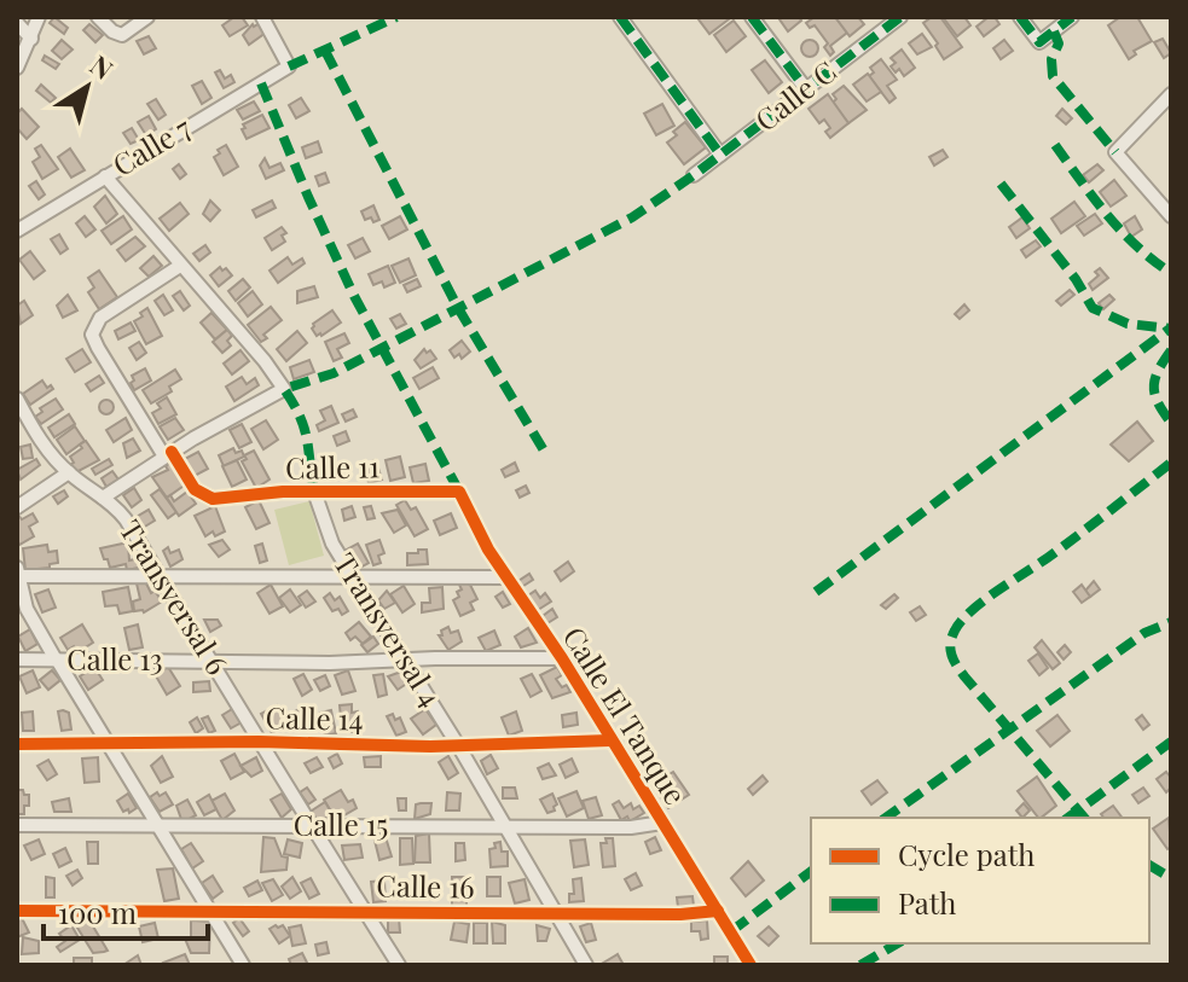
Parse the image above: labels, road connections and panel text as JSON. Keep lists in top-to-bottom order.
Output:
{
  "streets": {
    "street": [
      "Calle C",
      "Calle 7",
      "Calle 11",
      "Transversal 6",
      "Transversal 4",
      "Calle 13",
      "Calle El Tanque",
      "Calle 14",
      "Calle 15",
      "Calle 16"
    ]
  },
  "crossings": [
    ["Calle 11", "Transversal 4"],
    ["Calle 11", "Calle El Tanque"],
    ["Transversal 6", "Calle 13"],
    ["Transversal 6", "Calle 14"],
    ["Transversal 6", "Calle 15"],
    ["Transversal 6", "Calle 16"],
    ["Transversal 4", "Calle 13"],
    ["Transversal 4", "Calle 14"],
    ["Transversal 4", "Calle 15"],
    ["Transversal 4", "Calle 16"],
    ["Calle 13", "Calle El Tanque"],
    ["Calle El Tanque", "Calle 14"],
    ["Calle El Tanque", "Calle 15"],
    ["Calle El Tanque", "Calle 16"]
  ],
  "legend": ["Cycle path", "Path"],
  "scale_bar": "100 m",
  "north": "top right"
}
